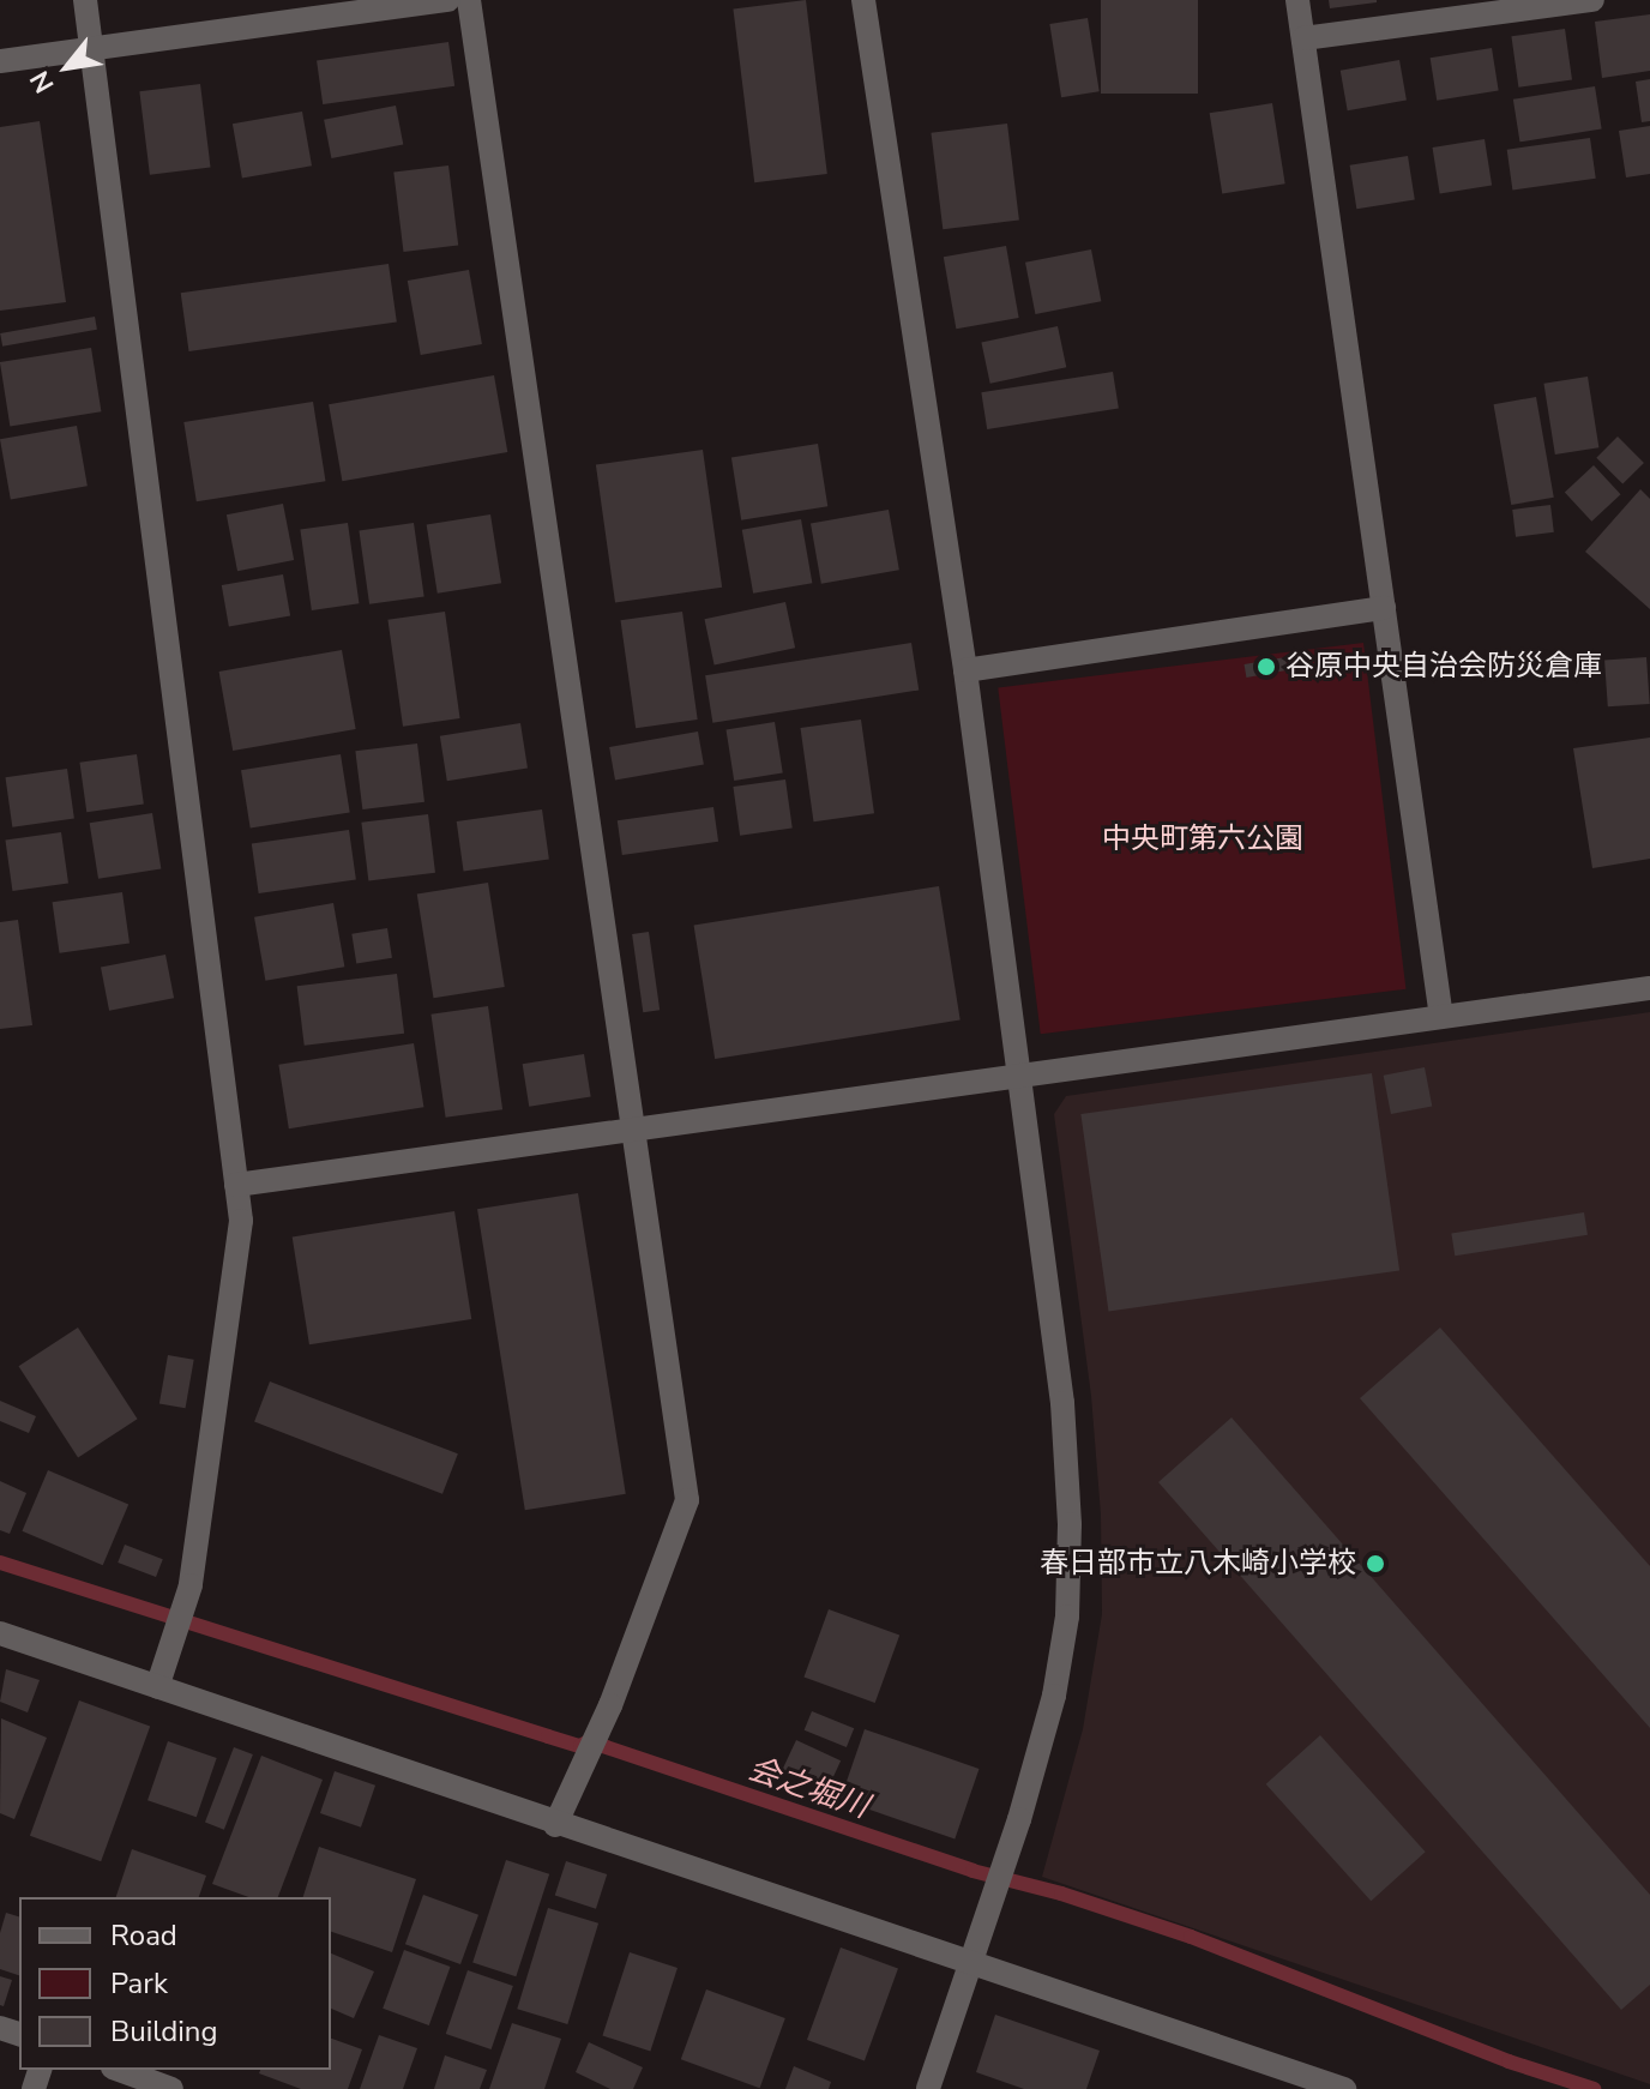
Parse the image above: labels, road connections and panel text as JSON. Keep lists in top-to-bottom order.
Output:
{
  "water": ["会之堀川"],
  "parks": ["中央町第六公園"],
  "places": ["谷原中央自治会防災倉庫", "春日部市立八木崎小学校"],
  "legend": ["Road", "Park", "Building"],
  "north": "bottom left"
}
